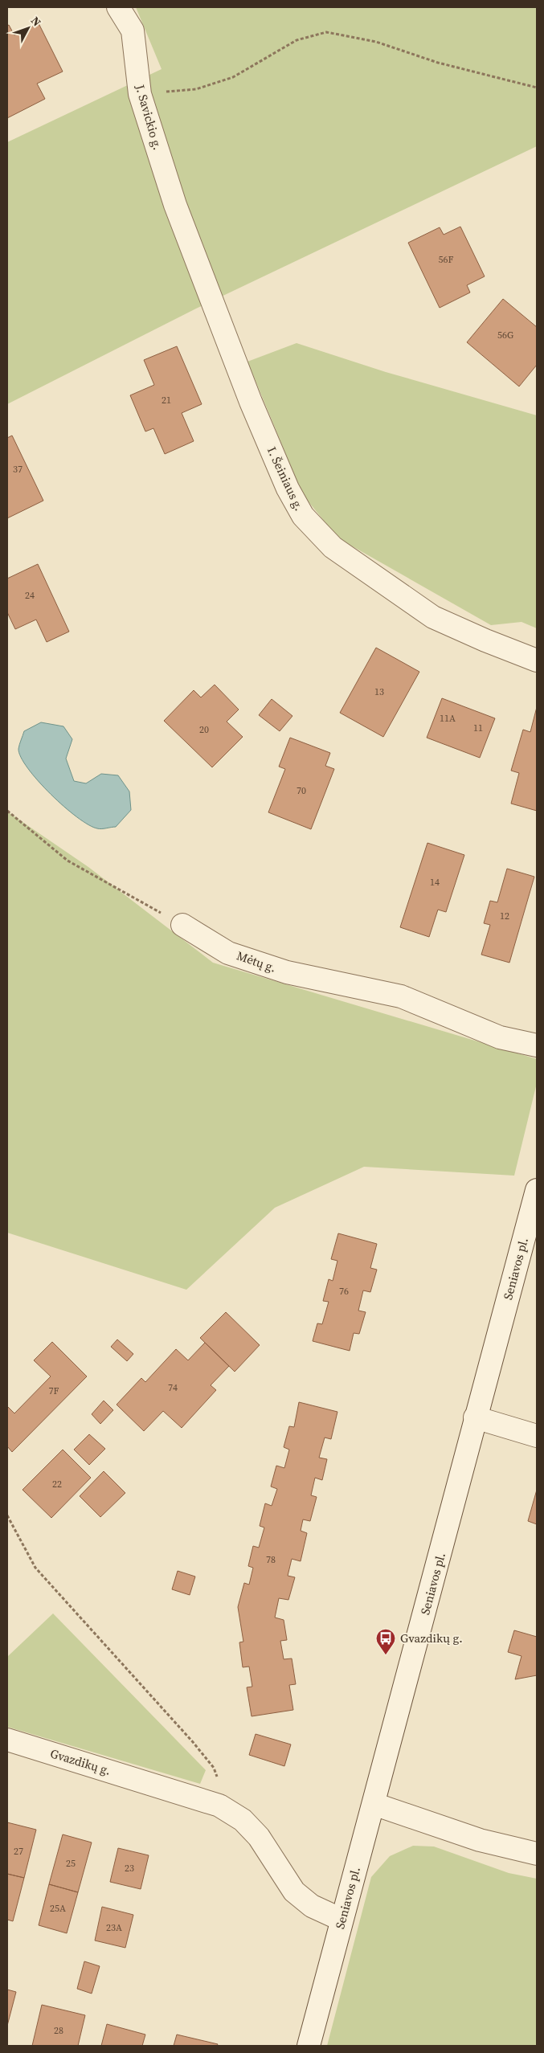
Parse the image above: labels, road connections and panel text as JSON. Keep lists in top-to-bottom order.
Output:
{
  "streets": {
    "street": [
      "J. Savickio g.",
      "I. Šeiniaus g.",
      "Mėtų g.",
      "Seniavos pl.",
      "Gvazdikų g."
    ]
  },
  "crossings": [
    ["J. Savickio g.", "I. Šeiniaus g."],
    ["Seniavos pl.", "Gvazdikų g."]
  ],
  "places": {
    "bus stop": ["Gvazdikų g."]
  },
  "house_numbers": [
    "56F",
    "56G",
    "21",
    "37",
    "24",
    "13",
    "11A",
    "11",
    "20",
    "70",
    "14",
    "12",
    "76",
    "74",
    "7F",
    "22",
    "78",
    "27",
    "25",
    "23",
    "25A",
    "23A",
    "28"
  ],
  "north": "top right"
}
